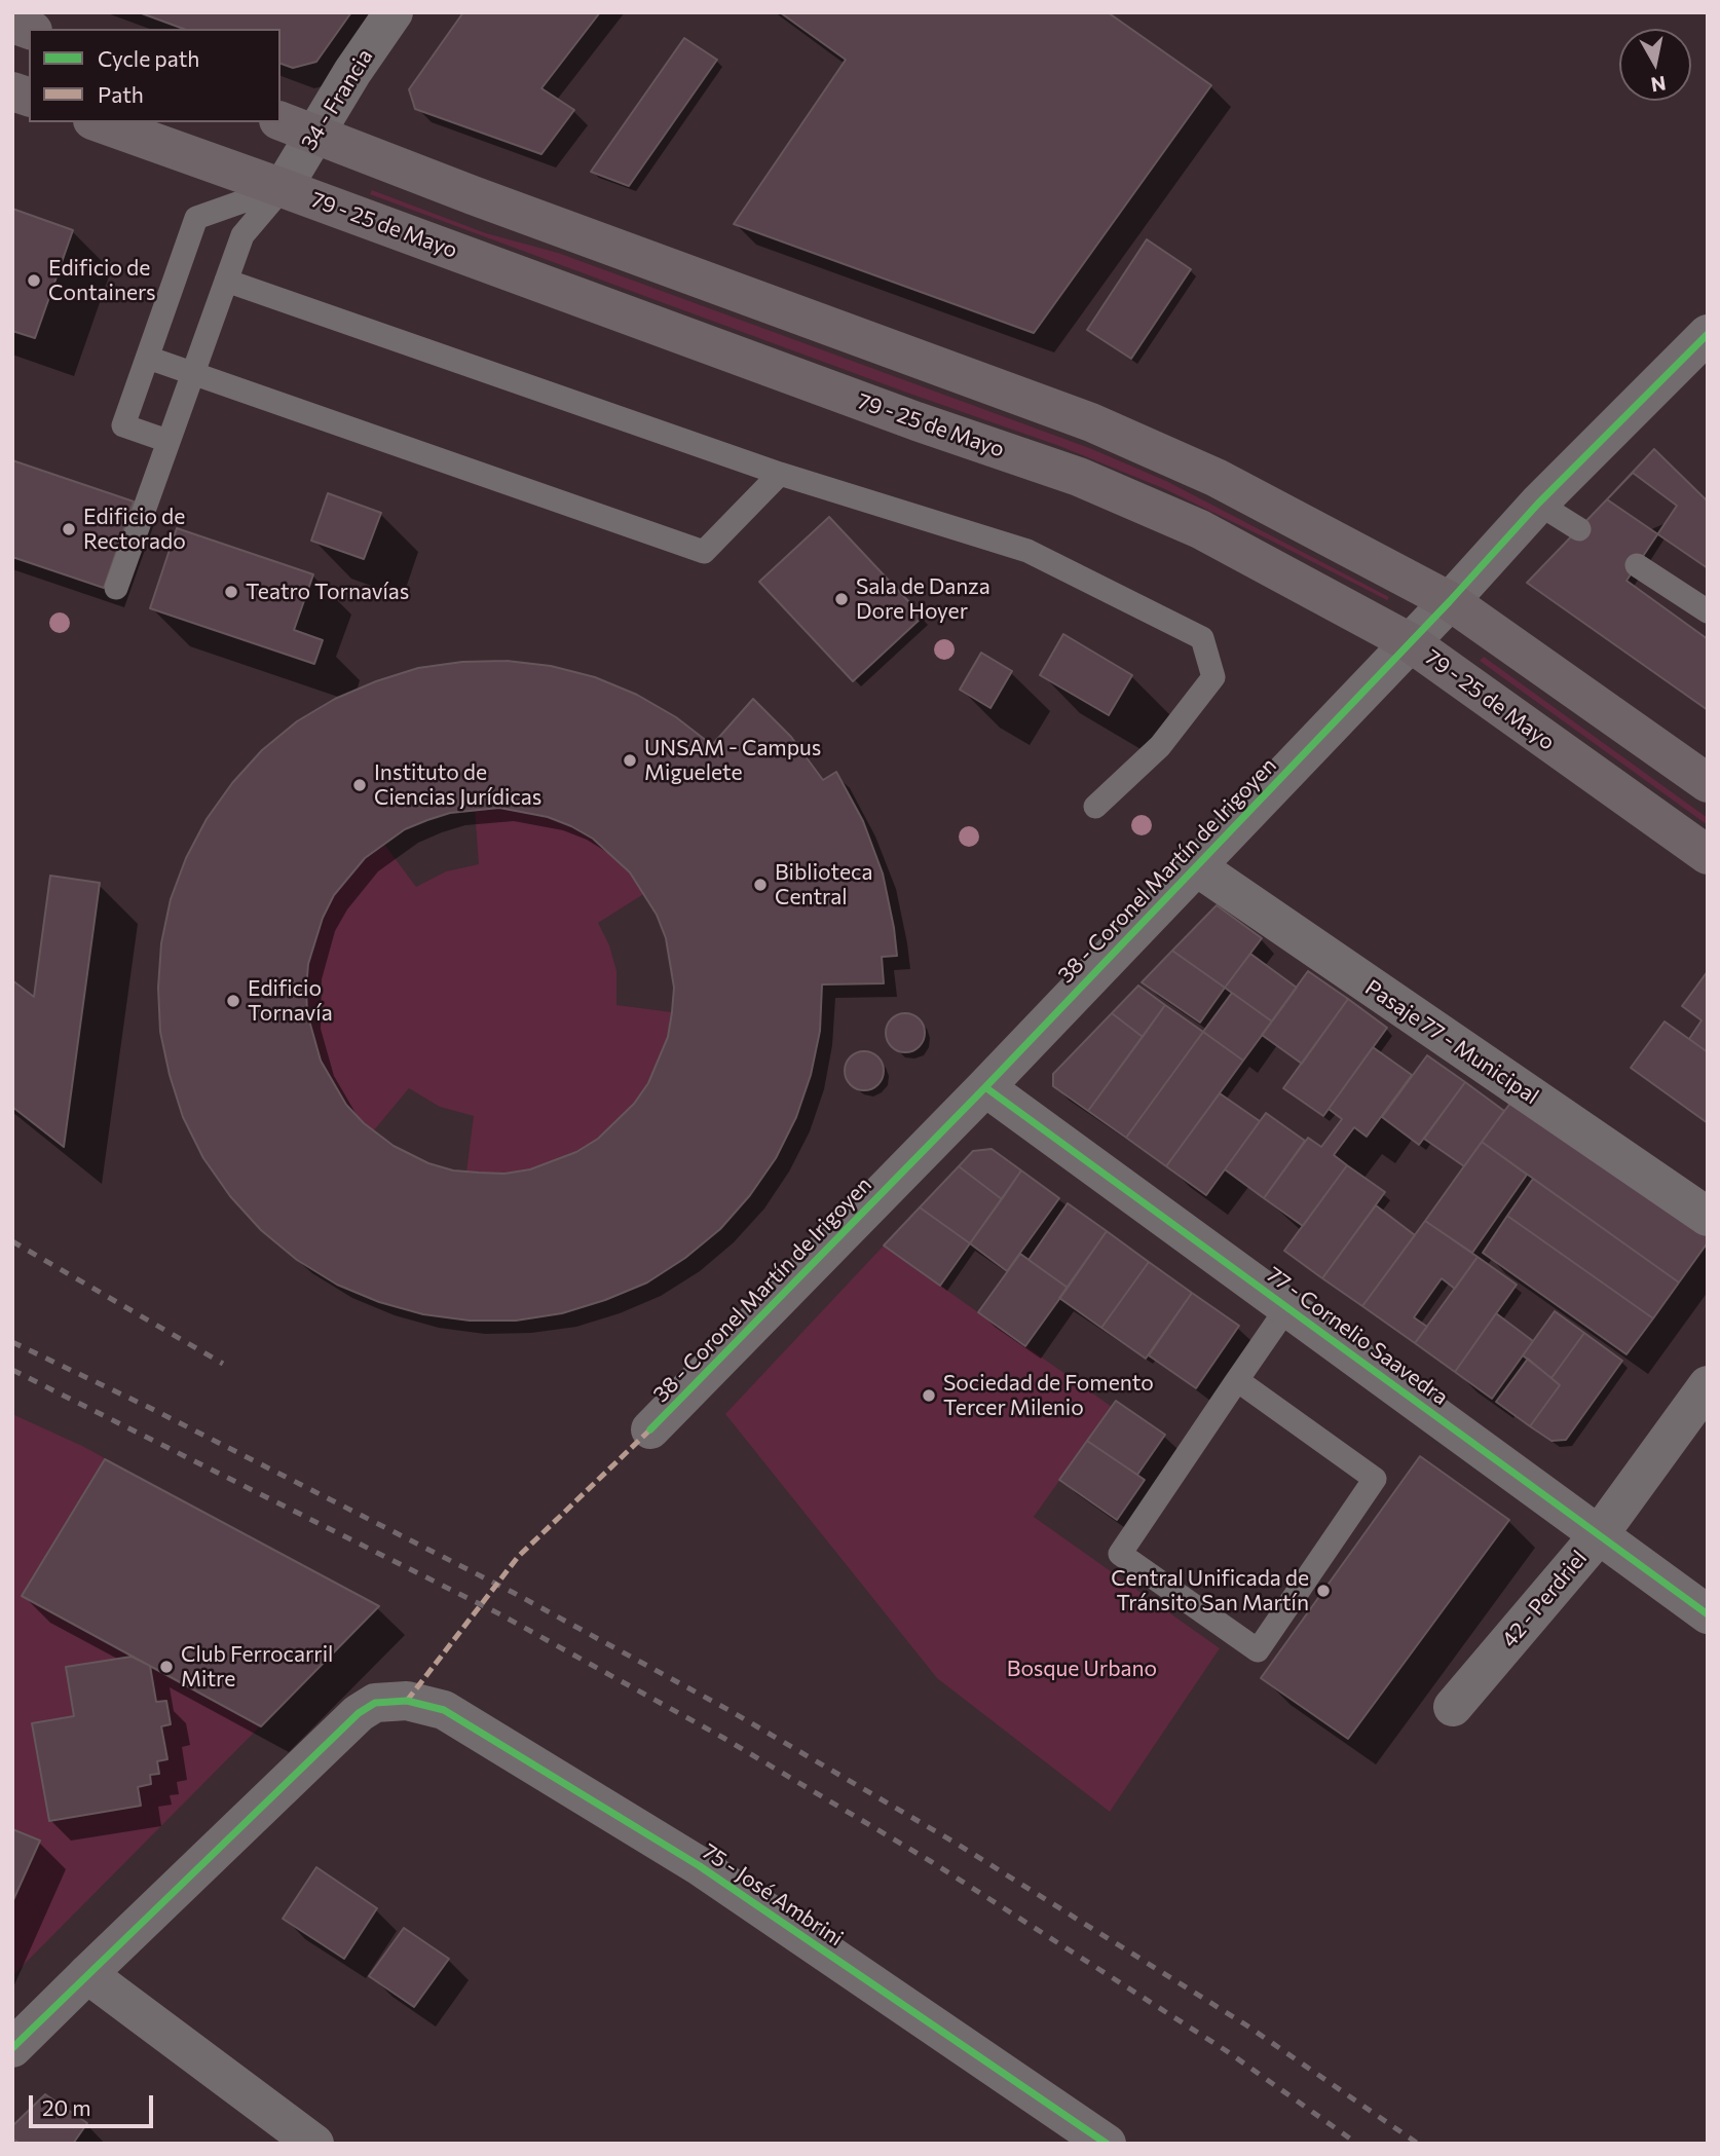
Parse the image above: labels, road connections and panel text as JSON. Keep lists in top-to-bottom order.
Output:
{
  "streets": {
    "main road": ["79 - 25 de Mayo"],
    "street": [
      "34 - Francia",
      "38 - Coronel Martín de Irigoyen",
      "Pasaje 77 - Municipal",
      "77 - Cornelio Saavedra",
      "42 - Perdriel",
      "75 - José Ambrini"
    ]
  },
  "crossings": [
    ["34 - Francia", "79 - 25 de Mayo"],
    ["79 - 25 de Mayo", "38 - Coronel Martín de Irigoyen"],
    ["38 - Coronel Martín de Irigoyen", "Pasaje 77 - Municipal"],
    ["38 - Coronel Martín de Irigoyen", "77 - Cornelio Saavedra"],
    ["77 - Cornelio Saavedra", "42 - Perdriel"]
  ],
  "parks": ["Bosque Urbano"],
  "places": [
    "Edificio de Containers",
    "Edificio de Rectorado",
    "Teatro Tornavías",
    "Sala de Danza Dore Hoyer",
    "UNSAM - Campus Miguelete",
    "Instituto de Ciencias Jurídicas",
    "Biblioteca Central",
    "Edificio Tornavía",
    "Sociedad de Fomento Tercer Milenio",
    "Central Unificada de Tránsito San Martín",
    "Club Ferrocarril Mitre"
  ],
  "legend": ["Cycle path", "Path"],
  "scale_bar": "20 m",
  "north": "bottom"
}
